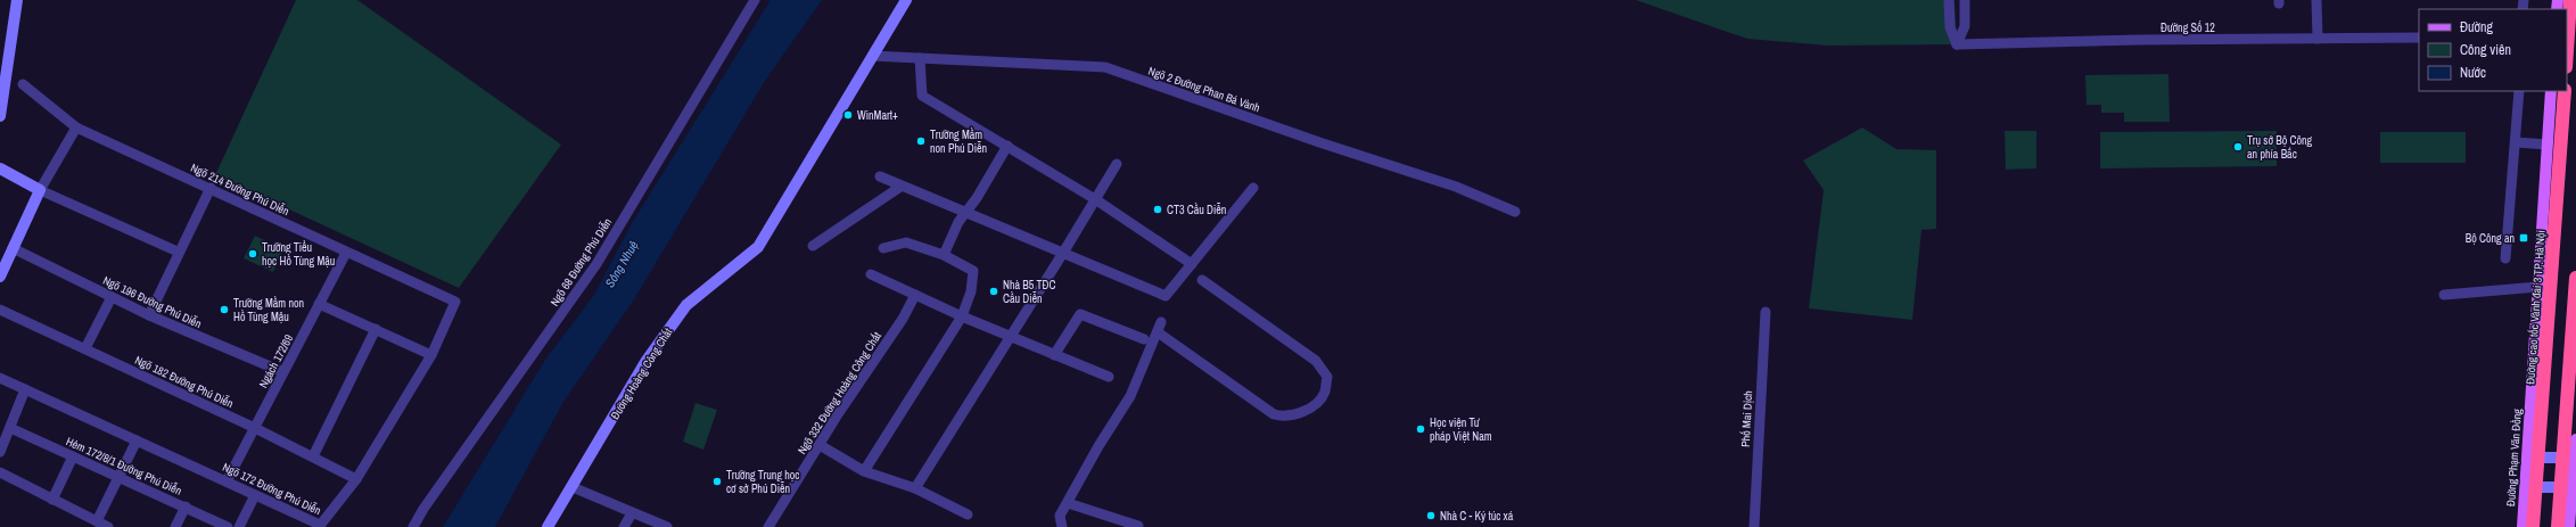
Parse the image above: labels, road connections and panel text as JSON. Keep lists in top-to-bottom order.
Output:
{
  "streets": {
    "highway": ["Đường cao tốc Vành đai 3 TP. Hà Nội"],
    "main road": ["Đường Phạm Văn Đồng"],
    "street": [
      "Đường Số 12",
      "Ngõ 2 Đường Phan Bá Vành",
      "Ngõ 214 Đường Phú Diễn",
      "Ngõ 68 Đường Phú Diễn",
      "Ngõ 196 Đường Phú Diễn",
      "Ngách 172/69",
      "Đường Hoàng Công Chất",
      "Ngõ 182 Đường Phú Diễn",
      "Ngõ 332 Đường Hoàng Công Chất",
      "Phố Mai Dịch",
      "Hẻm 172/8/1 Đường Phú Diễn",
      "Ngõ 172 Đường Phú Diễn"
    ]
  },
  "crossings": [
    ["Ngõ 2 Đường Phan Bá Vành", "Đường Hoàng Công Chất"],
    ["Ngõ 214 Đường Phú Diễn", "Ngách 172/69"],
    ["Ngõ 214 Đường Phú Diễn", "Ngõ 172 Đường Phú Diễn"],
    ["Ngõ 196 Đường Phú Diễn", "Ngách 172/69"],
    ["Ngách 172/69", "Ngõ 182 Đường Phú Diễn"],
    ["Ngách 172/69", "Ngõ 172 Đường Phú Diễn"],
    ["Ngõ 182 Đường Phú Diễn", "Ngõ 172 Đường Phú Diễn"]
  ],
  "water": ["Sông Nhuệ"],
  "places": {
    "other": [
      "WinMart+",
      "Trường Mầm non Phú Diễn",
      "Trụ sở Bộ Công an phía Bắc",
      "CT3 Cầu Diễn",
      "Trường Tiểu học Hồ Tùng Mậu",
      "Nhà B5 TĐC Cầu Diễn",
      "Trường Mầm non Hồ Tùng Mậu",
      "Học viện Tư pháp Việt Nam",
      "Trường Trung học cơ sở Phú Diễn",
      "Nhà C - Ký túc xá"
    ],
    "transit": ["Bộ Công an"]
  },
  "legend": ["Đường", "Công viên", "Nước"]
}
